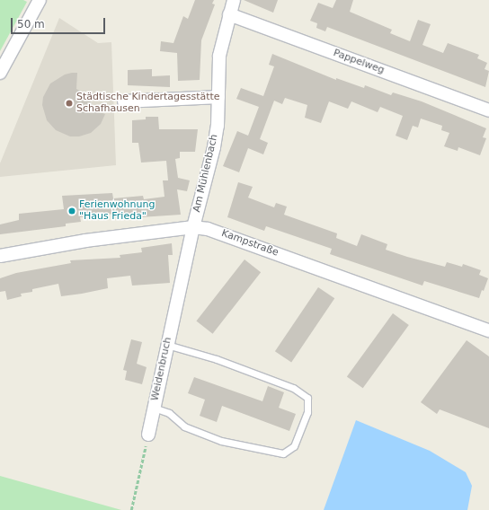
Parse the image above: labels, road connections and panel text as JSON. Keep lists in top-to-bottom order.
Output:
{
  "streets": {
    "street": [
      "Pappelweg",
      "Am Mühlenbach",
      "Kampstraße",
      "Weidenbruch"
    ]
  },
  "crossings": [
    ["Pappelweg", "Am Mühlenbach"],
    ["Am Mühlenbach", "Kampstraße"],
    ["Am Mühlenbach", "Weidenbruch"],
    ["Kampstraße", "Weidenbruch"]
  ],
  "places": ["Städtische Kindertagesstätte Schafhausen", "Ferienwohnung \"Haus Frieda\""],
  "scale_bar": "50 m"
}
